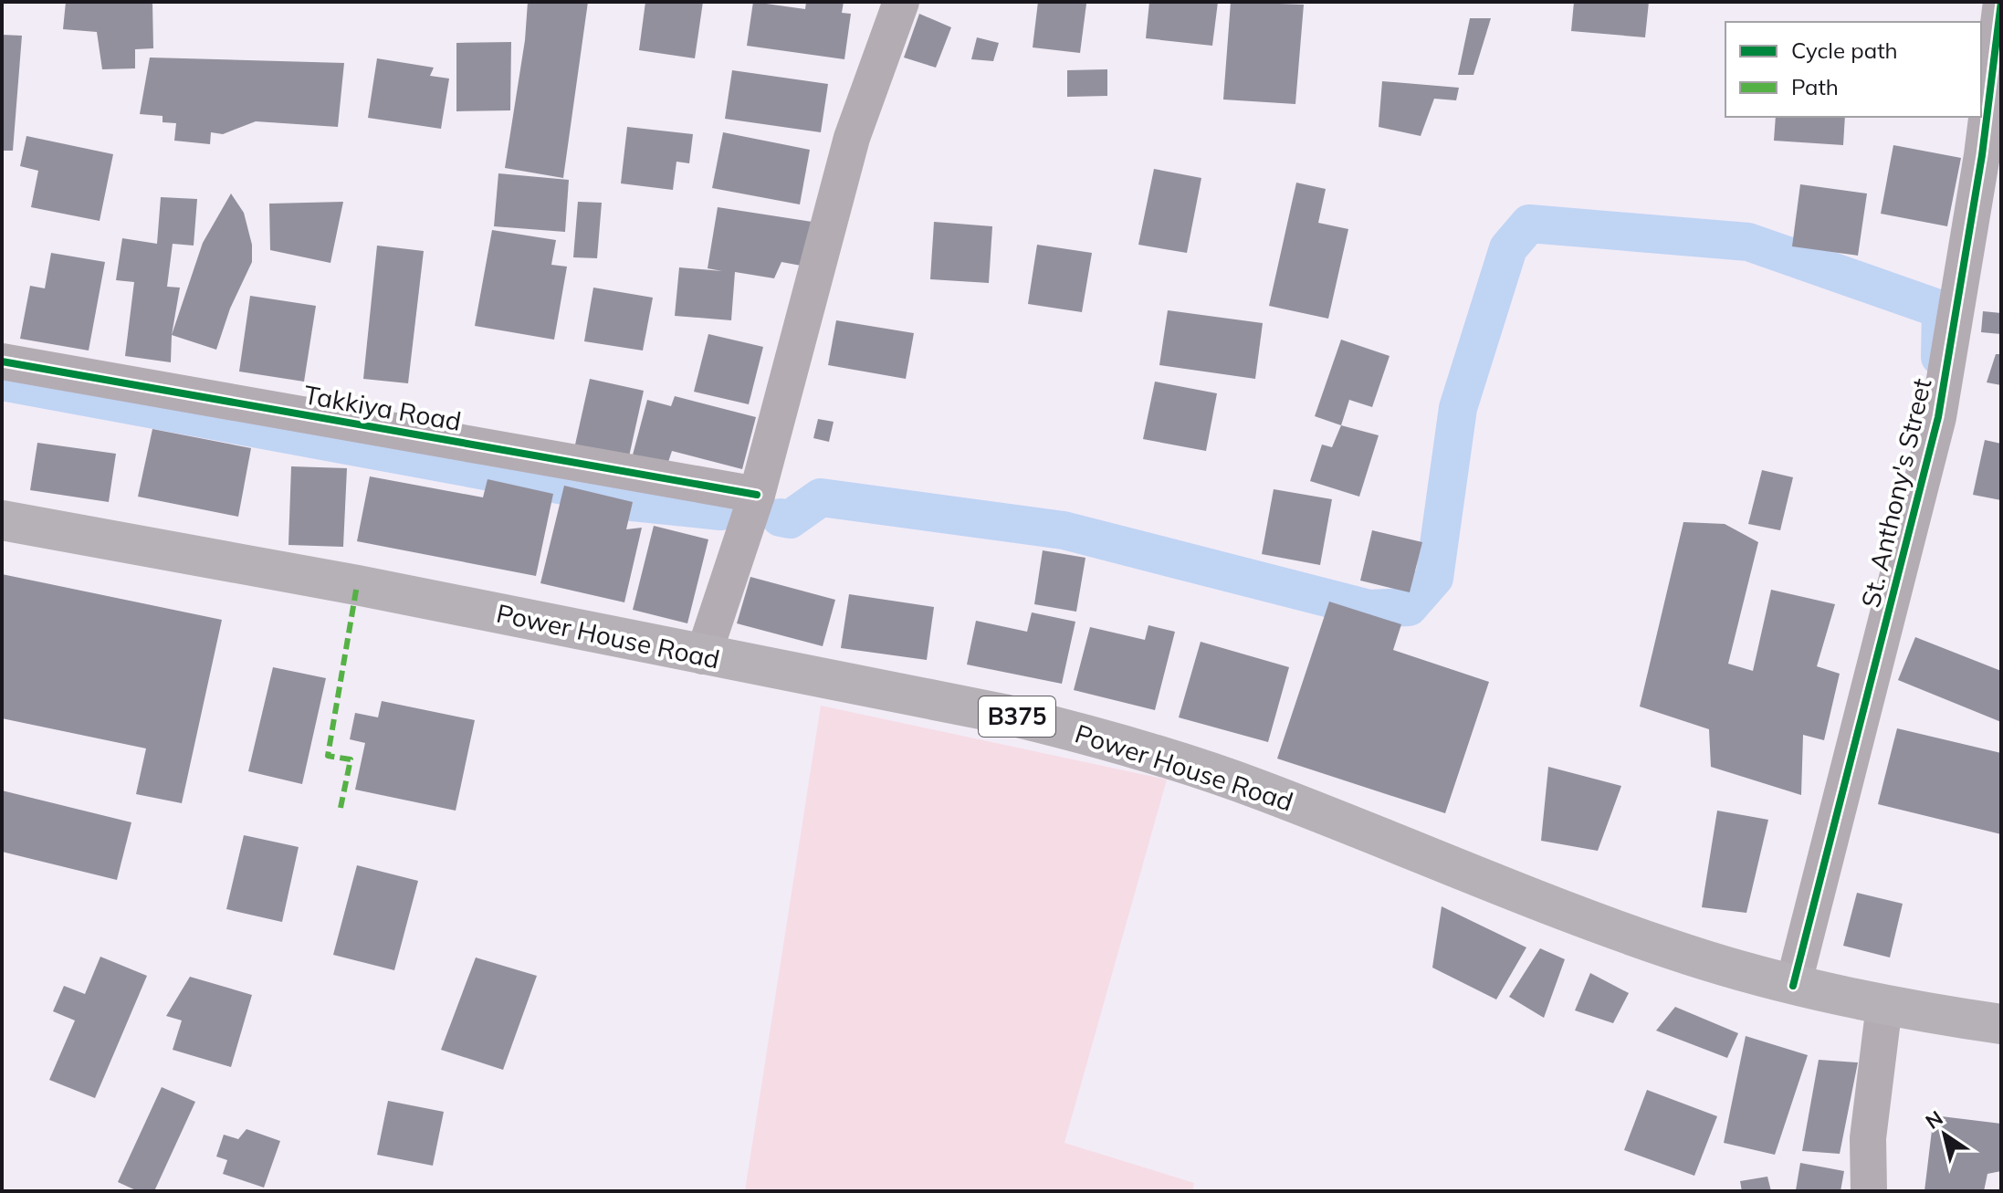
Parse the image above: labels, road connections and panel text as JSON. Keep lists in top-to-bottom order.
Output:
{
  "streets": {
    "main road": ["Power House Road", "B375"],
    "street": ["Takkiya Road", "St. Anthony's Street"]
  },
  "crossings": [
    ["St. Anthony's Street", "Power House Road"]
  ],
  "legend": ["Cycle path", "Path"],
  "north": "top left"
}
